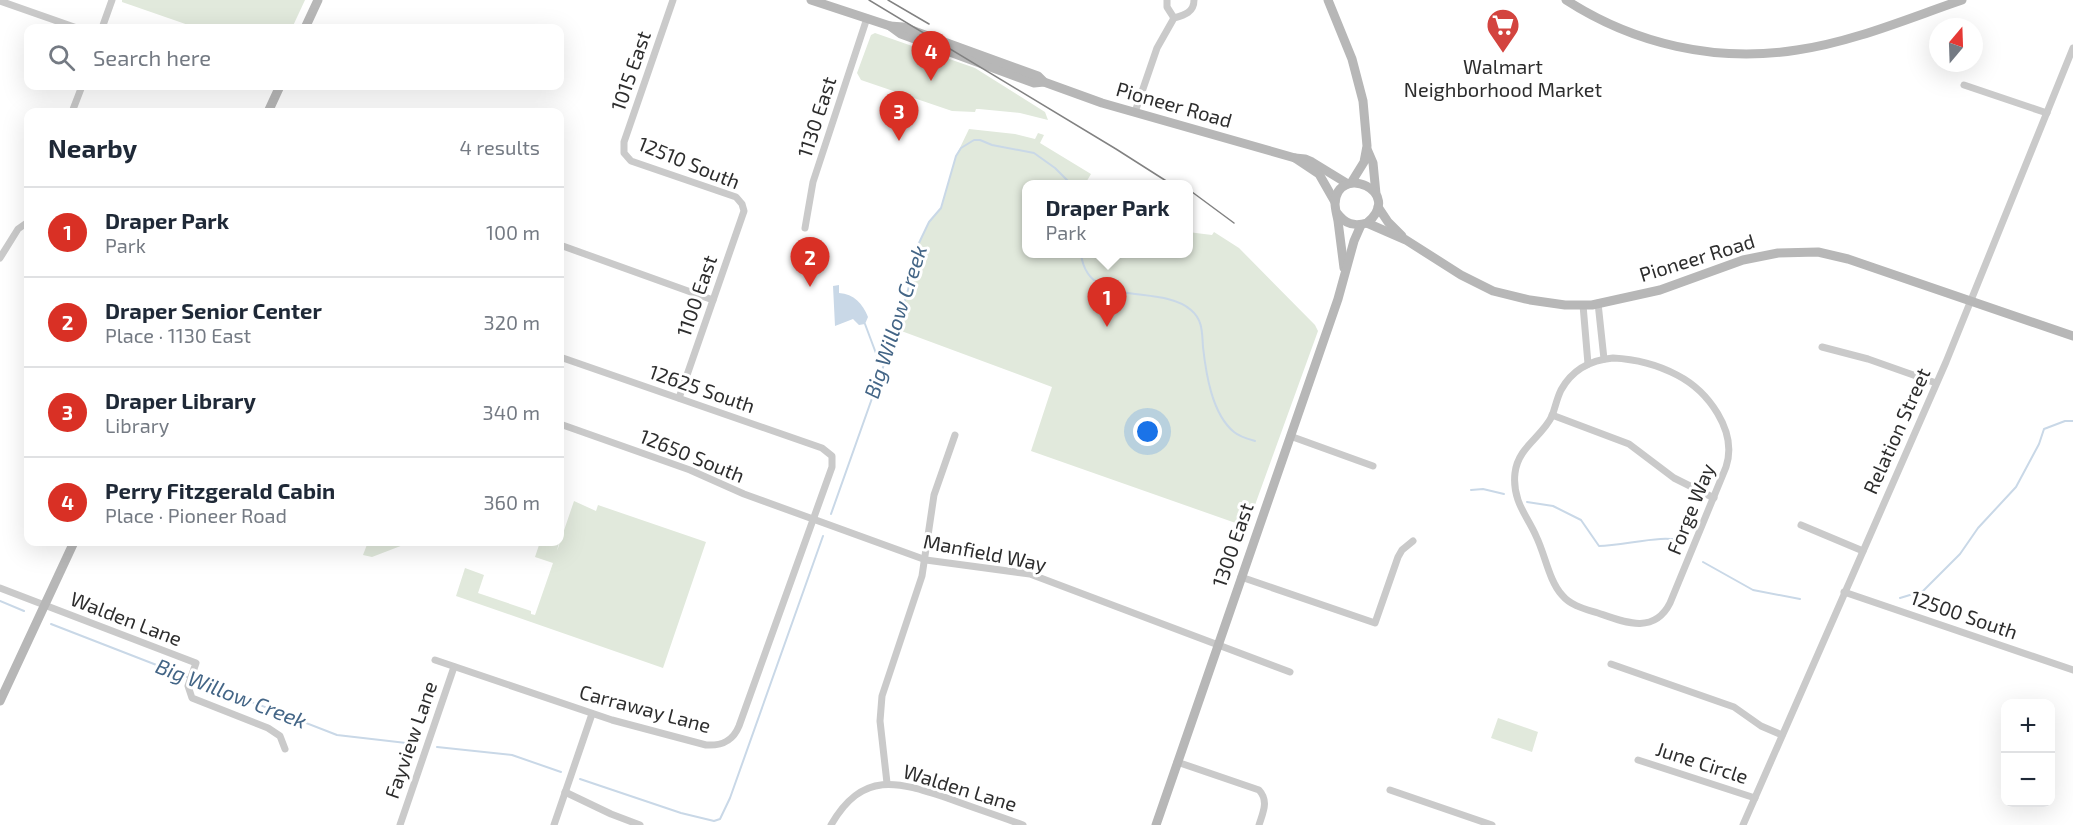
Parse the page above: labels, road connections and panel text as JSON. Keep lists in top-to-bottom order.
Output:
{
  "streets": {
    "street": [
      "1015 East",
      "Pioneer Road",
      "1130 East",
      "12510 South",
      "1100 East",
      "12625 South",
      "Relation Street",
      "12650 South",
      "Forge Way",
      "1300 East",
      "Manfield Way",
      "12500 South",
      "Walden Lane",
      "Carraway Lane",
      "Fayview Lane",
      "June Circle"
    ]
  },
  "crossings": [
    ["1015 East", "12510 South"],
    ["Pioneer Road", "1130 East"],
    ["Pioneer Road", "Relation Street"],
    ["Pioneer Road", "1300 East"],
    ["12510 South", "1100 East"],
    ["1100 East", "12625 South"],
    ["12625 South", "Carraway Lane"],
    ["Relation Street", "12500 South"],
    ["Relation Street", "June Circle"],
    ["12650 South", "Manfield Way"],
    ["12650 South", "Carraway Lane"],
    ["1300 East", "Manfield Way"],
    ["Manfield Way", "Carraway Lane"],
    ["Carraway Lane", "Fayview Lane"]
  ],
  "water": ["Big Willow Creek"],
  "places": {
    "supermarket": ["Walmart Neighborhood Market"]
  },
  "north": "top",
  "page": {
    "search": "Search here",
    "pins": [
      "4",
      "3",
      "2",
      "1"
    ],
    "heading": ["Nearby", "4 results"],
    "popup": ["Draper Park", "Park"],
    "list": [
      {
        "mark": "1",
        "name": "Draper Park",
        "note": "Park",
        "value": "100 m"
      },
      {
        "mark": "2",
        "name": "Draper Senior Center",
        "note": "Place · 1130 East",
        "value": "320 m"
      },
      {
        "mark": "3",
        "name": "Draper Library",
        "note": "Library",
        "value": "340 m"
      },
      {
        "mark": "4",
        "name": "Perry Fitzgerald Cabin",
        "note": "Place · Pioneer Road",
        "value": "360 m"
      }
    ],
    "map_buttons": ["+", "−"]
  }
}
